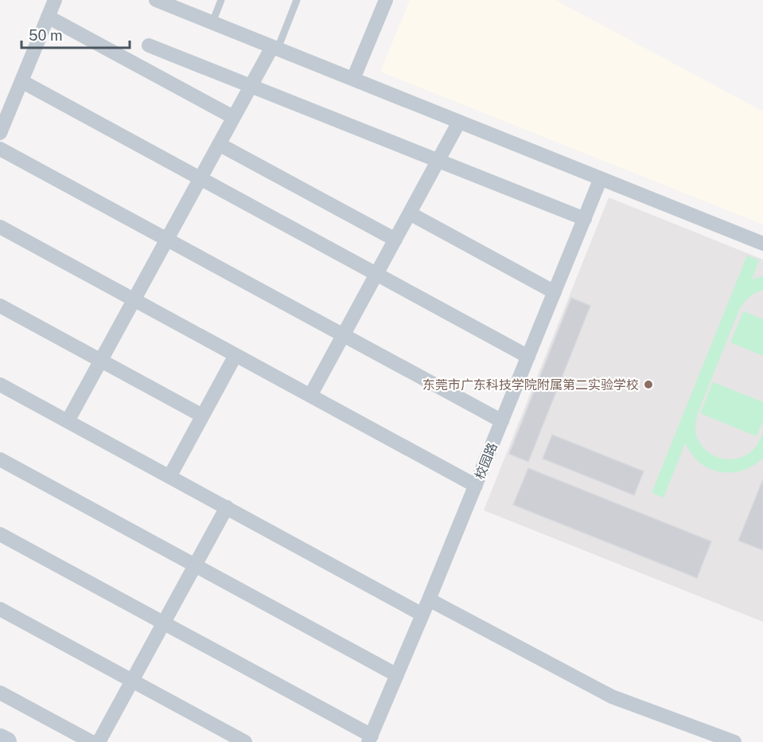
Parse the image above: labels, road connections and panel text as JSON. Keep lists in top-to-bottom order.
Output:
{
  "streets": {
    "street": ["校园路"]
  },
  "places": ["东莞市广东科技学院附属第二实验学校"],
  "scale_bar": "50 m"
}
